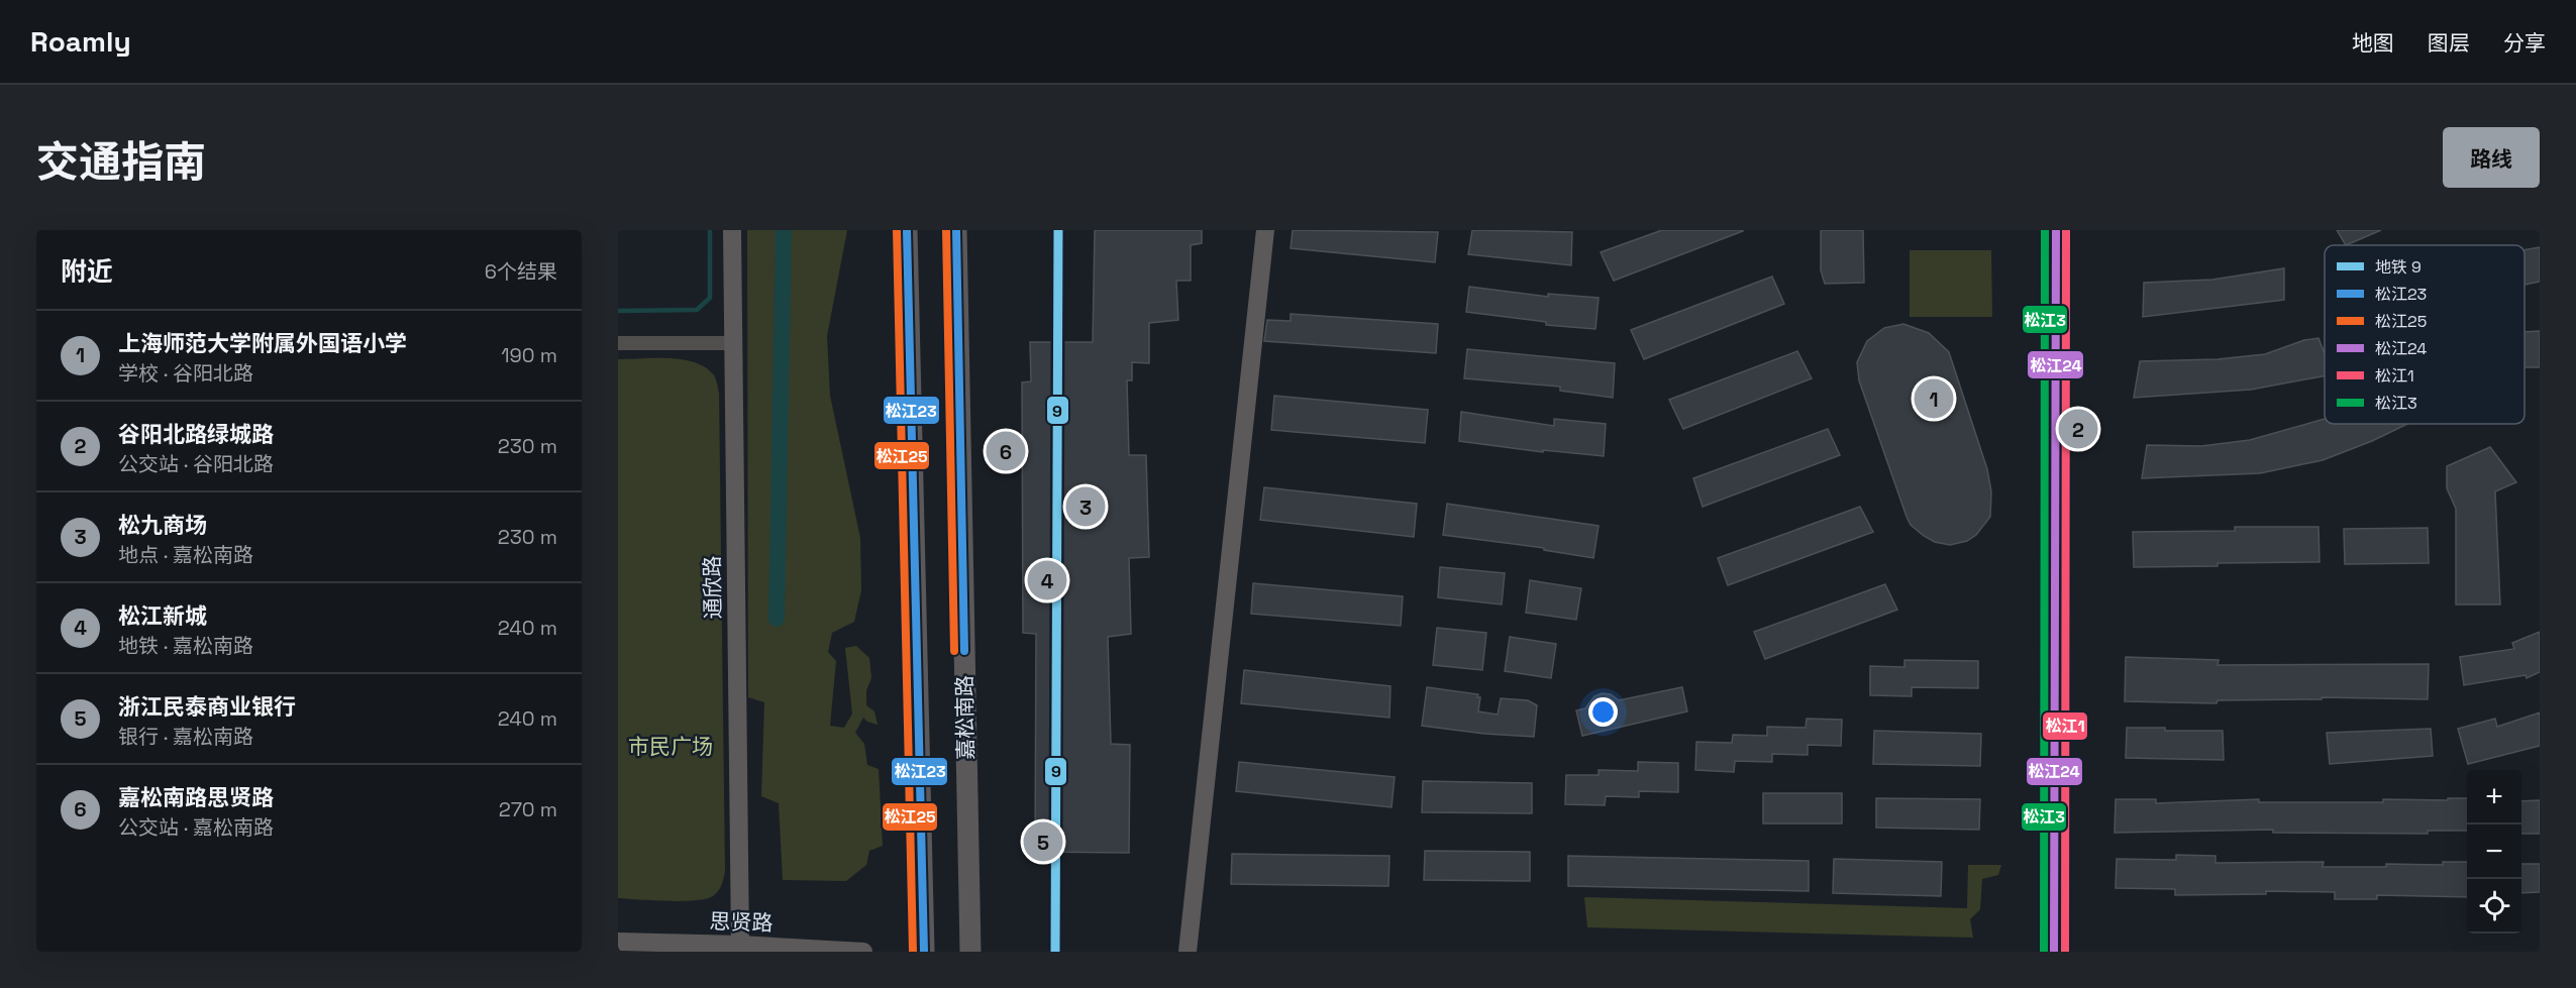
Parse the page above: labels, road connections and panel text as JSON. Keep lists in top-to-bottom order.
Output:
{
  "streets": {
    "main road": ["嘉松南路"],
    "street": ["通欣路", "思贤路"]
  },
  "crossings": [
    ["通欣路", "思贤路"]
  ],
  "parks": ["市民广场"],
  "lines": [
    "metro line 9",
    "transit line 松江23",
    "transit line 松江25",
    "transit line 松江24",
    "transit line 松江1",
    "transit line 松江3"
  ],
  "legend": [
    "地铁 9",
    "松江23",
    "松江25",
    "松江24",
    "松江1",
    "松江3"
  ],
  "page": {
    "header": "Roamly",
    "nav": ["地图", "图层", "分享"],
    "title": "交通指南",
    "buttons": "路线",
    "heading": ["附近", "6个结果"],
    "list": [
      {
        "mark": "1",
        "name": "上海师范大学附属外国语小学",
        "note": "学校 · 谷阳北路",
        "value": "190 m"
      },
      {
        "mark": "2",
        "name": "谷阳北路绿城路",
        "note": "公交站 · 谷阳北路",
        "value": "230 m"
      },
      {
        "mark": "3",
        "name": "松九商场",
        "note": "地点 · 嘉松南路",
        "value": "230 m"
      },
      {
        "mark": "4",
        "name": "松江新城",
        "note": "地铁 · 嘉松南路",
        "value": "240 m"
      },
      {
        "mark": "5",
        "name": "浙江民泰商业银行",
        "note": "银行 · 嘉松南路",
        "value": "240 m"
      },
      {
        "mark": "6",
        "name": "嘉松南路思贤路",
        "note": "公交站 · 嘉松南路",
        "value": "270 m"
      }
    ],
    "pins": [
      "1",
      "2",
      "6",
      "3",
      "4",
      "5"
    ],
    "map_buttons": ["+", "−"]
  }
}
